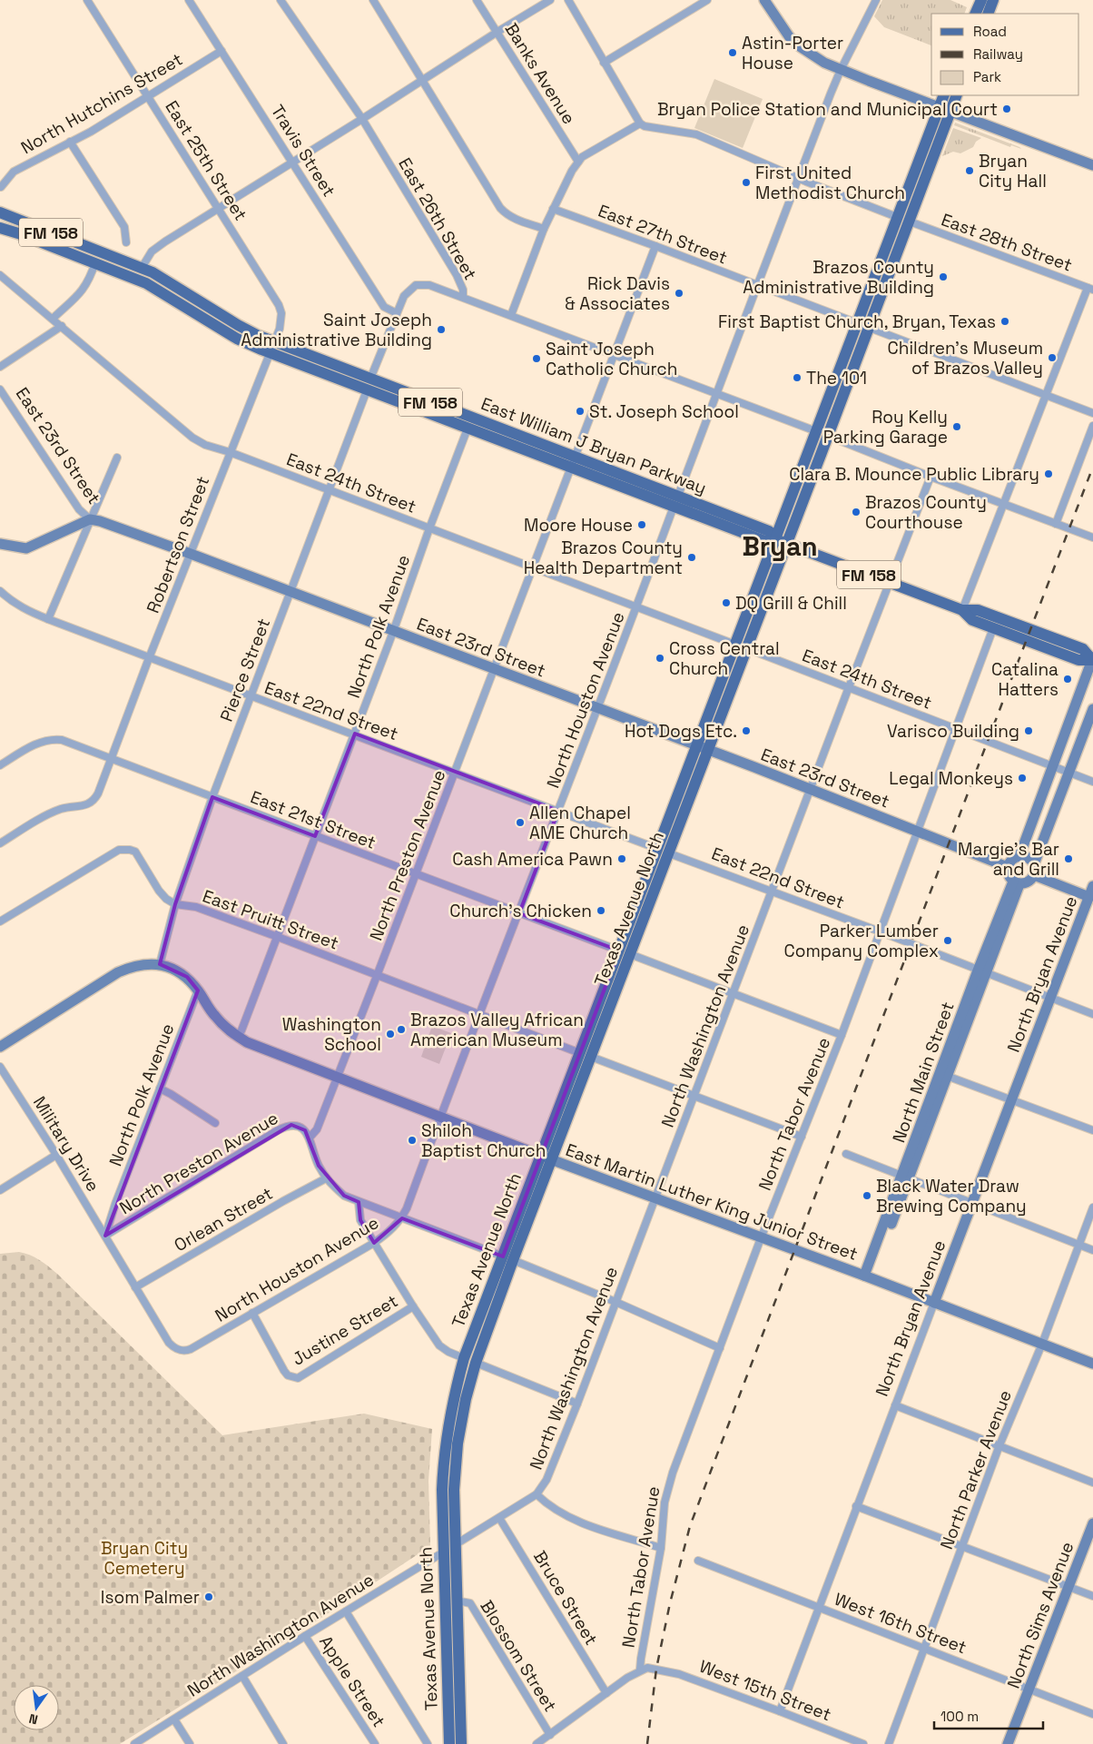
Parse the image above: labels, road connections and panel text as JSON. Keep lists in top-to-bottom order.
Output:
{
  "streets": {
    "main road": ["FM 158", "East William J Bryan Parkway", "Texas Avenue North"],
    "street": [
      "Banks Avenue",
      "North Hutchins Street",
      "Travis Street",
      "East 25th Street",
      "East 26th Street",
      "East 27th Street",
      "East 28th Street",
      "East 23rd Street",
      "East 24th Street",
      "Robertson Street",
      "North Polk Avenue",
      "Pierce Street",
      "North Houston Avenue",
      "East 22nd Street",
      "East 21st Street",
      "North Preston Avenue",
      "East Pruitt Street",
      "North Bryan Avenue",
      "North Washington Avenue",
      "North Main Street",
      "North Tabor Avenue",
      "Military Drive",
      "East Martin Luther King Junior Street",
      "Orlean Street",
      "Justine Street",
      "North Parker Avenue",
      "Bruce Street",
      "North Sims Avenue",
      "West 16th Street",
      "Blossom Street",
      "Apple Street",
      "West 15th Street"
    ]
  },
  "crossings": [
    ["North Hutchins Street", "Travis Street"],
    ["North Hutchins Street", "East 25th Street"],
    ["East 25th Street", "East William J Bryan Parkway"],
    ["East 25th Street", "Robertson Street"],
    ["East 26th Street", "North Houston Avenue"],
    ["East 26th Street", "North Preston Avenue"],
    ["East 26th Street", "Texas Avenue North"],
    ["East 27th Street", "North Houston Avenue"],
    ["East 27th Street", "North Preston Avenue"],
    ["East 27th Street", "Texas Avenue North"],
    ["East 23rd Street", "Robertson Street"],
    ["East 23rd Street", "North Polk Avenue"],
    ["East 23rd Street", "Pierce Street"],
    ["East 23rd Street", "North Houston Avenue"],
    ["East 23rd Street", "North Preston Avenue"],
    ["East 23rd Street", "Texas Avenue North"],
    ["East 23rd Street", "North Washington Avenue"],
    ["East 23rd Street", "North Main Street"],
    ["East 23rd Street", "North Tabor Avenue"],
    ["East William J Bryan Parkway", "Robertson Street"],
    ["East William J Bryan Parkway", "North Polk Avenue"],
    ["East William J Bryan Parkway", "Pierce Street"],
    ["East William J Bryan Parkway", "North Houston Avenue"],
    ["East William J Bryan Parkway", "North Preston Avenue"],
    ["East William J Bryan Parkway", "Texas Avenue North"],
    ["East William J Bryan Parkway", "North Washington Avenue"],
    ["East William J Bryan Parkway", "North Tabor Avenue"],
    ["East 24th Street", "Robertson Street"],
    ["East 24th Street", "North Polk Avenue"],
    ["East 24th Street", "Pierce Street"],
    ["East 24th Street", "North Houston Avenue"],
    ["East 24th Street", "North Preston Avenue"],
    ["East 24th Street", "Texas Avenue North"],
    ["East 24th Street", "North Washington Avenue"],
    ["East 24th Street", "North Tabor Avenue"],
    ["Robertson Street", "East 22nd Street"],
    ["Robertson Street", "East 21st Street"],
    ["North Polk Avenue", "East 22nd Street"],
    ["North Polk Avenue", "East 21st Street"],
    ["North Polk Avenue", "North Preston Avenue"],
    ["North Polk Avenue", "East Pruitt Street"],
    ["North Polk Avenue", "Military Drive"],
    ["North Polk Avenue", "East Martin Luther King Junior Street"],
    ["Pierce Street", "East 22nd Street"],
    ["Pierce Street", "East 21st Street"],
    ["Pierce Street", "East Pruitt Street"],
    ["Pierce Street", "East Martin Luther King Junior Street"],
    ["North Houston Avenue", "East 22nd Street"],
    ["North Houston Avenue", "East 21st Street"],
    ["North Houston Avenue", "East Pruitt Street"],
    ["North Houston Avenue", "Military Drive"],
    ["North Houston Avenue", "East Martin Luther King Junior Street"],
    ["North Houston Avenue", "Justine Street"],
    ["East 22nd Street", "North Preston Avenue"],
    ["East 22nd Street", "Texas Avenue North"],
    ["East 22nd Street", "North Bryan Avenue"],
    ["East 22nd Street", "North Washington Avenue"],
    ["East 22nd Street", "North Main Street"],
    ["East 22nd Street", "North Tabor Avenue"],
    ["East 21st Street", "North Preston Avenue"],
    ["East 21st Street", "Texas Avenue North"],
    ["East 21st Street", "North Washington Avenue"],
    ["East 21st Street", "North Tabor Avenue"],
    ["North Preston Avenue", "East Pruitt Street"],
    ["North Preston Avenue", "Military Drive"],
    ["North Preston Avenue", "East Martin Luther King Junior Street"],
    ["Texas Avenue North", "East Pruitt Street"],
    ["Texas Avenue North", "North Washington Avenue"],
    ["Texas Avenue North", "East Martin Luther King Junior Street"],
    ["Texas Avenue North", "Blossom Street"],
    ["East Pruitt Street", "North Washington Avenue"],
    ["East Pruitt Street", "North Tabor Avenue"],
    ["North Bryan Avenue", "East Martin Luther King Junior Street"],
    ["North Bryan Avenue", "West 16th Street"],
    ["North Bryan Avenue", "West 15th Street"],
    ["North Washington Avenue", "East Martin Luther King Junior Street"],
    ["North Washington Avenue", "Bruce Street"],
    ["North Washington Avenue", "Apple Street"],
    ["North Main Street", "East Martin Luther King Junior Street"],
    ["North Tabor Avenue", "East Martin Luther King Junior Street"],
    ["North Tabor Avenue", "West 15th Street"],
    ["Military Drive", "Orlean Street"],
    ["East Martin Luther King Junior Street", "North Parker Avenue"],
    ["North Parker Avenue", "West 16th Street"],
    ["North Sims Avenue", "West 16th Street"]
  ],
  "districts": ["Bryan"],
  "parks": ["Bryan City Cemetery"],
  "places": [
    "Astin-Porter House",
    "Bryan Police Station and Municipal Court",
    "Bryan City Hall",
    "First United Methodist Church",
    "Brazos County Administrative Building",
    "Rick Davis & Associates",
    "First Baptist Church, Bryan, Texas",
    "Saint Joseph Administrative Building",
    "Children's Museum of Brazos Valley",
    "Saint Joseph Catholic Church",
    "The 101",
    "St. Joseph School",
    "Roy Kelly Parking Garage",
    "Clara B. Mounce Public Library",
    "Brazos County Courthouse",
    "Moore House",
    "Brazos County Health Department",
    "DQ Grill & Chill",
    "Cross Central Church",
    "Catalina Hatters",
    "Hot Dogs Etc.",
    "Varisco Building",
    "Legal Monkeys",
    "Allen Chapel AME Church",
    "Cash America Pawn",
    "Margie's Bar and Grill",
    "Church's Chicken",
    "Parker Lumber Company Complex",
    "Brazos Valley African American Museum",
    "Washington School",
    "Shiloh Baptist Church",
    "Black Water Draw Brewing Company",
    "Isom Palmer"
  ],
  "legend": ["Road", "Railway", "Park"],
  "scale_bar": "100 m",
  "north": "bottom"
}
